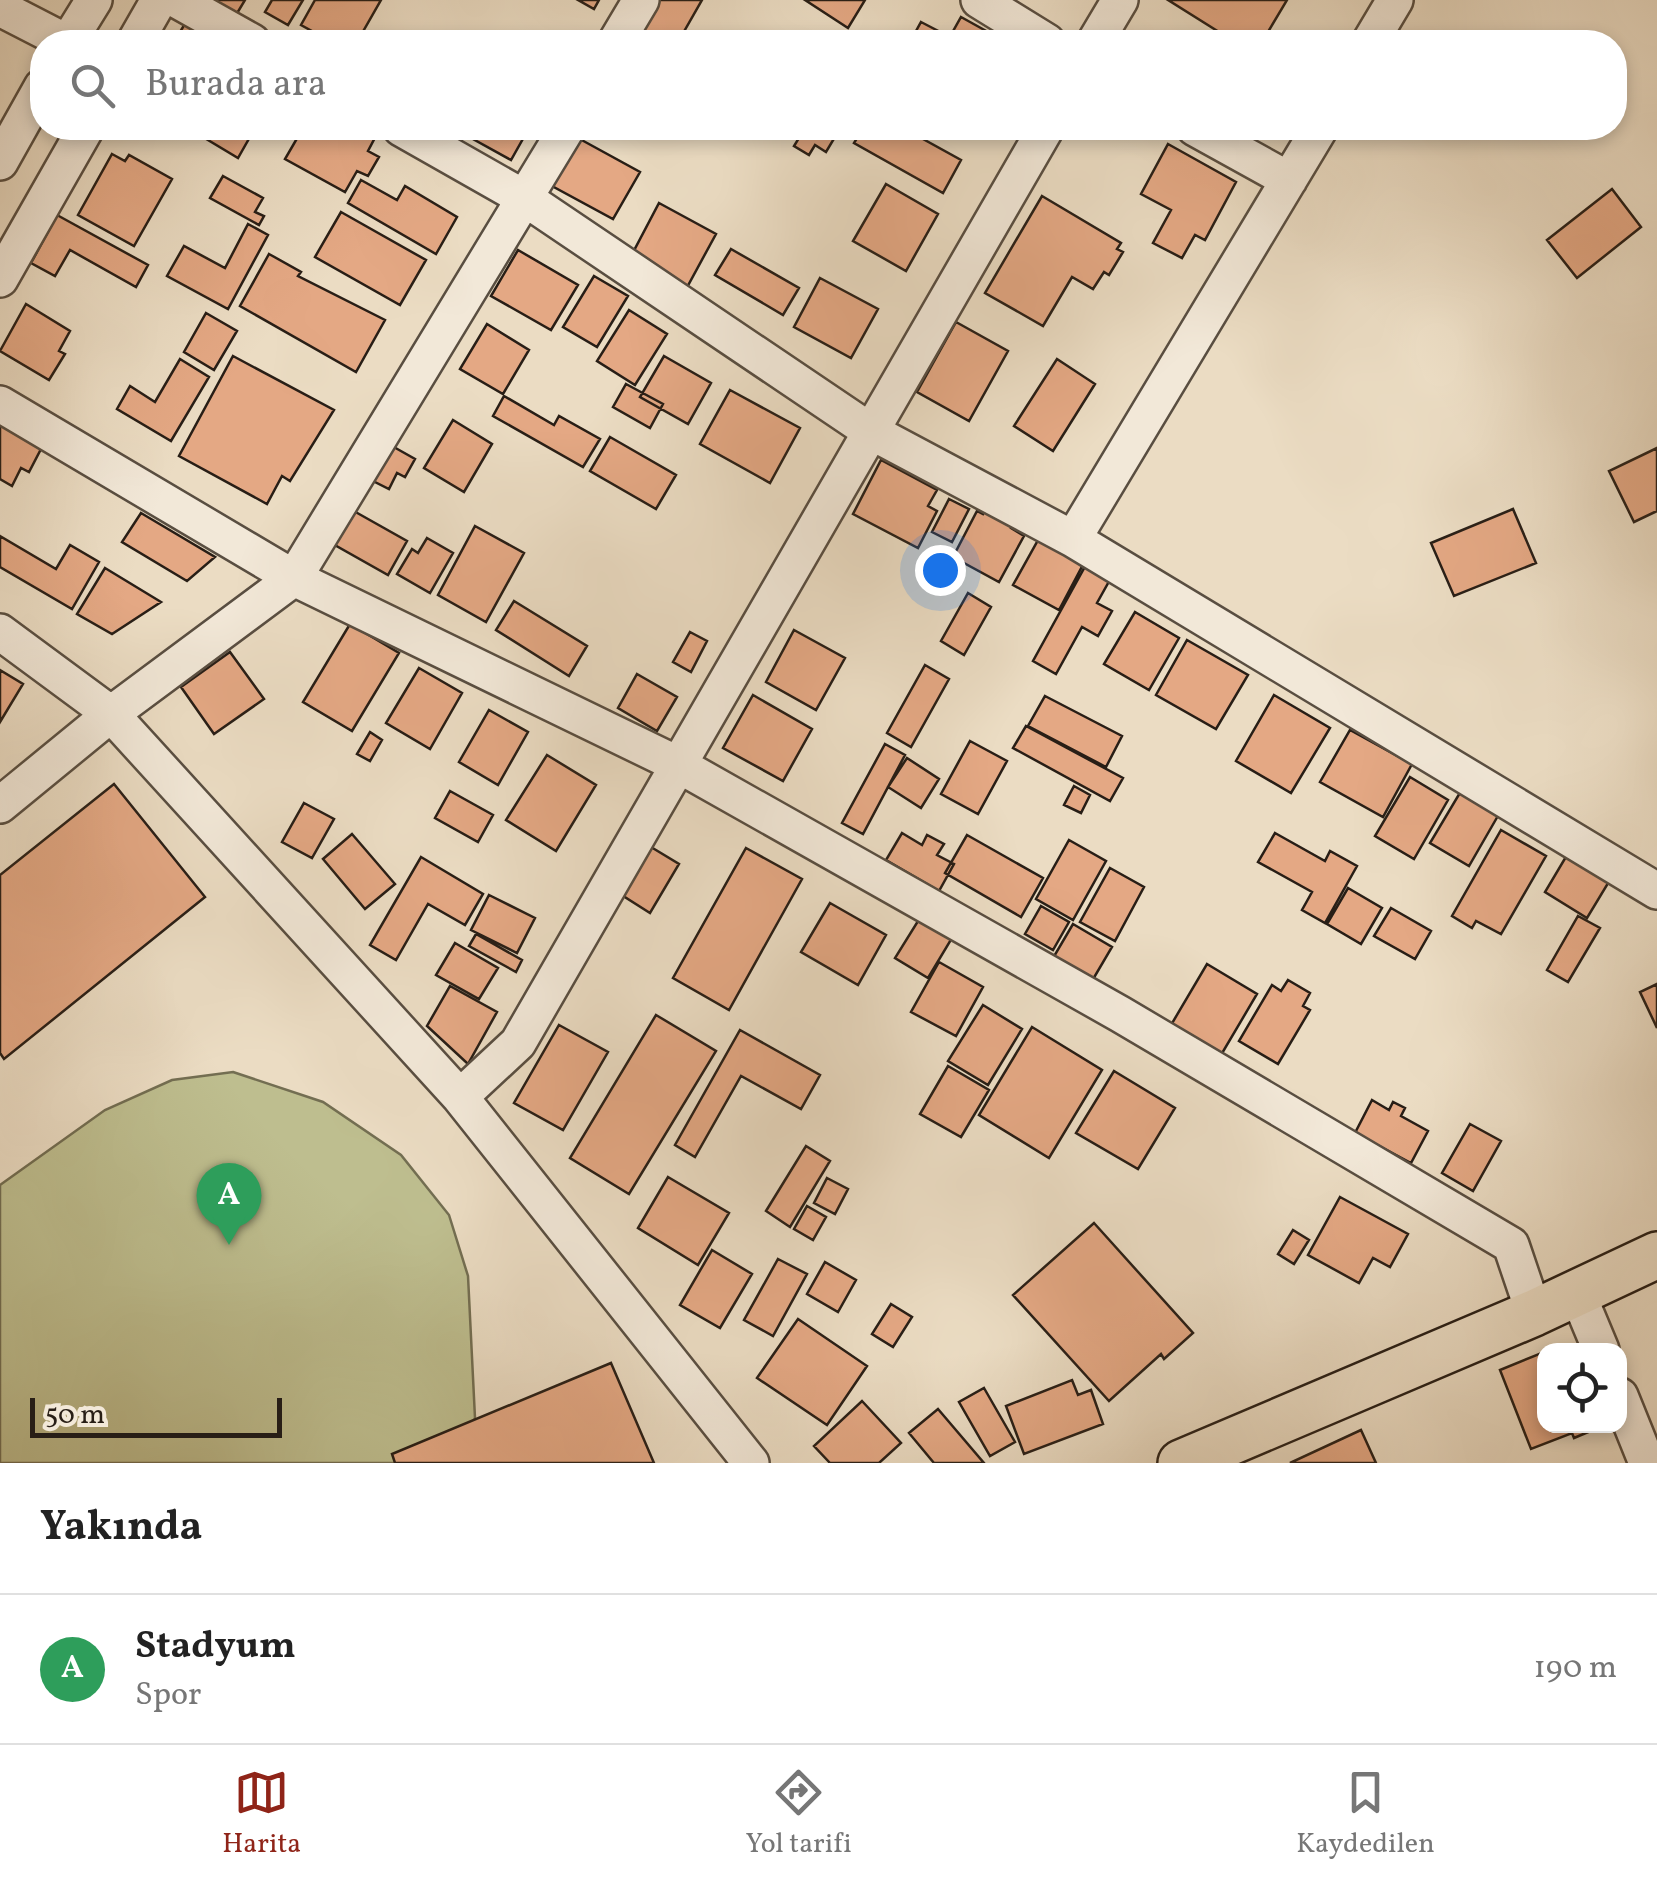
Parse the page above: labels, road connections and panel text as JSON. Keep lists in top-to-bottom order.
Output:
{
  "scale_bar": "50 m",
  "page": {
    "search": "Burada ara",
    "pins": "A",
    "scale": "50 m",
    "heading": "Yakında",
    "list": [
      {
        "mark": "A",
        "name": "Stadyum",
        "note": "Spor",
        "value": "190 m"
      }
    ],
    "nav": ["Harita", "Yol tarifi", "Kaydedilen"]
  }
}
